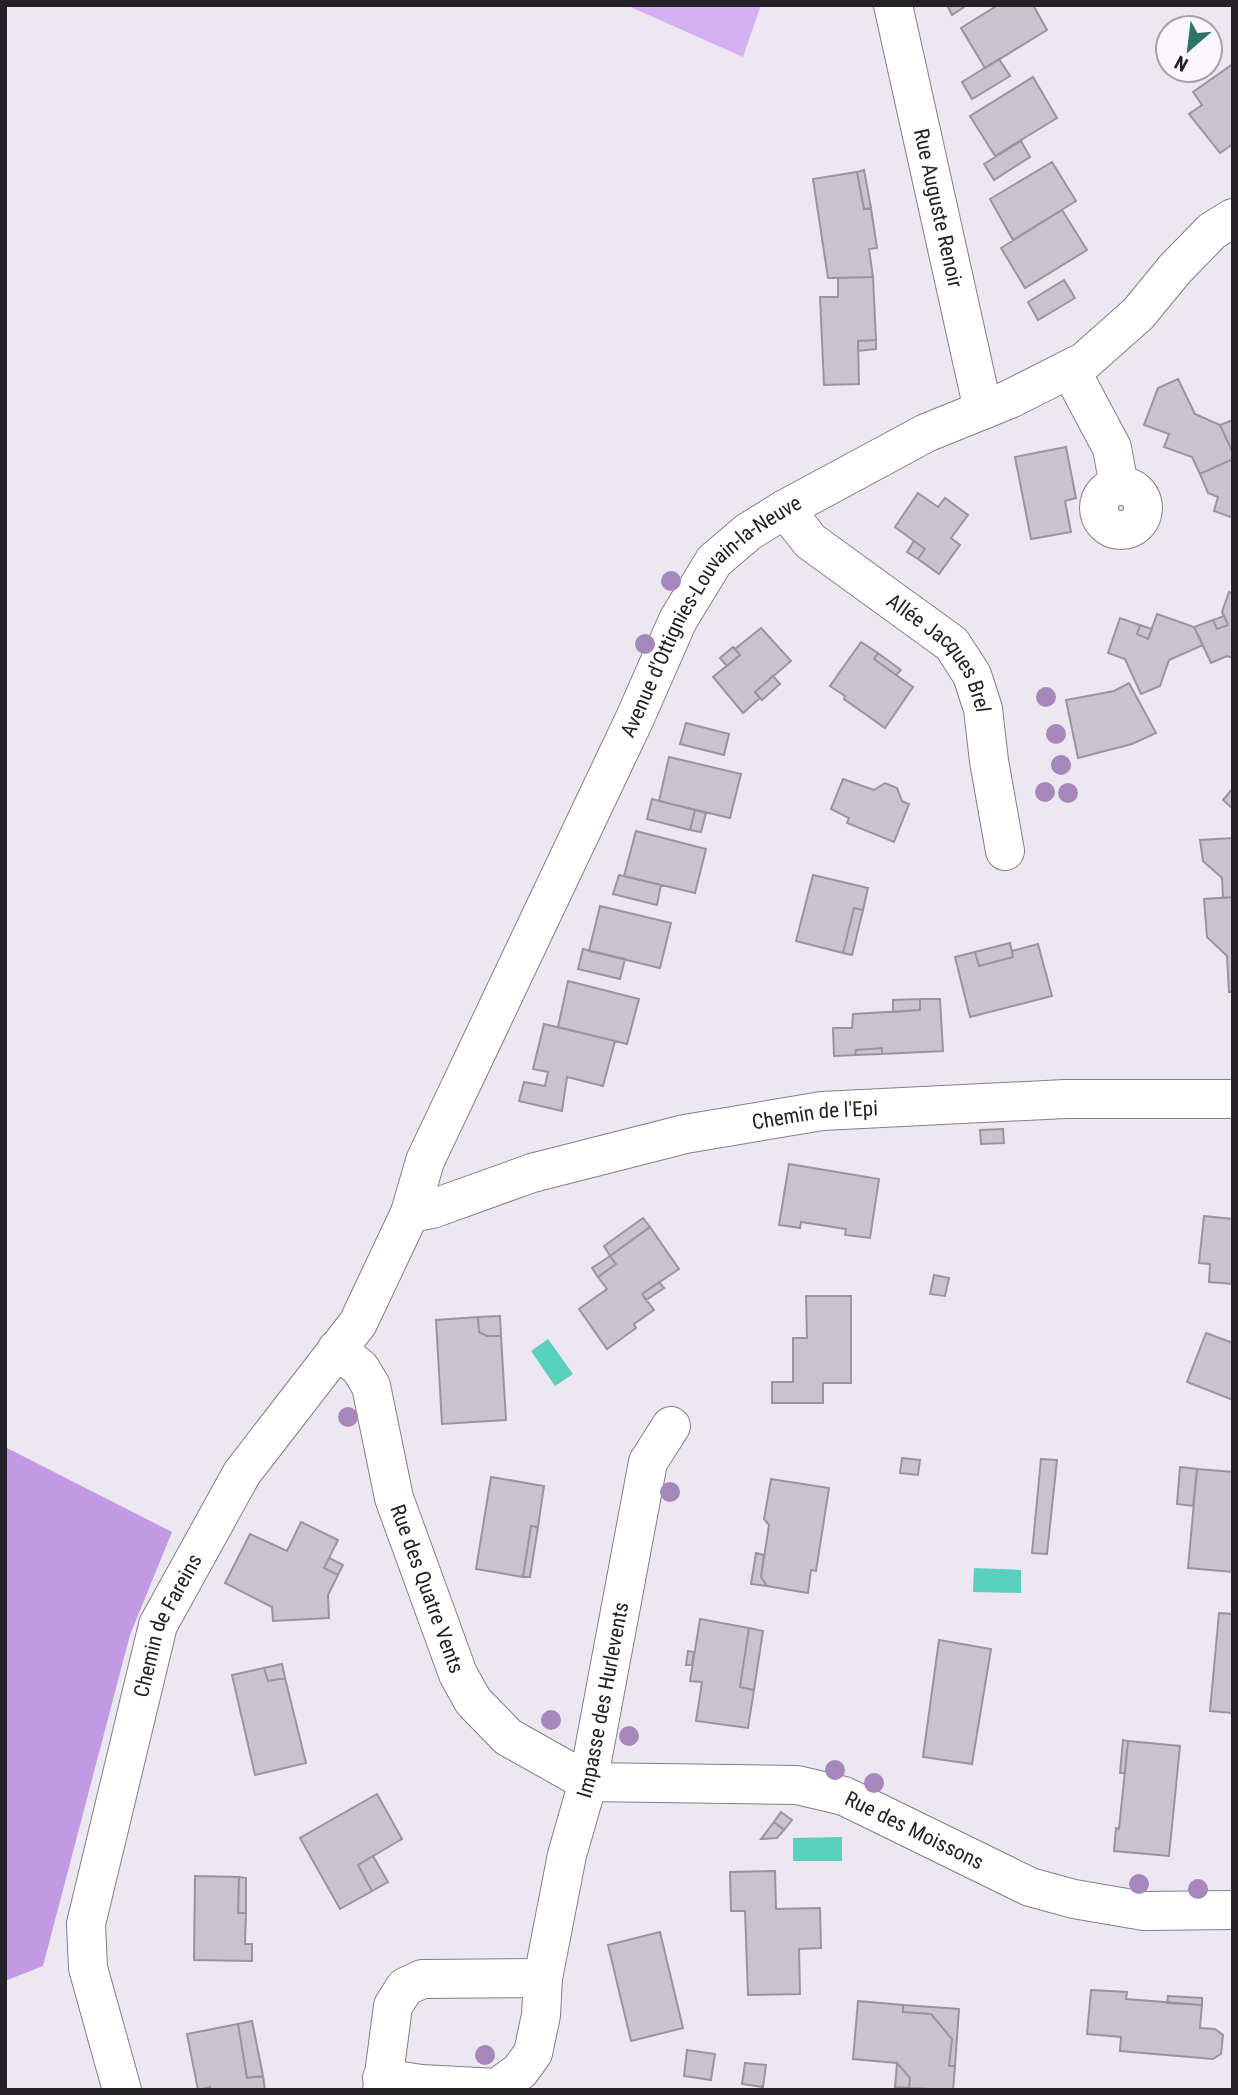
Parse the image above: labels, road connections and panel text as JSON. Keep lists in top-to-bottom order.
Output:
{
  "streets": {
    "street": [
      "Rue Auguste Renoir",
      "Avenue d'Ottignies-Louvain-la-Neuve",
      "Allée Jacques Brel",
      "Chemin de l'Epi",
      "Rue des Quatre Vents",
      "Chemin de Fareins",
      "Impasse des Hurlevents",
      "Rue des Moissons"
    ]
  },
  "crossings": [
    ["Rue Auguste Renoir", "Avenue d'Ottignies-Louvain-la-Neuve"],
    ["Avenue d'Ottignies-Louvain-la-Neuve", "Allée Jacques Brel"],
    ["Avenue d'Ottignies-Louvain-la-Neuve", "Chemin de l'Epi"],
    ["Avenue d'Ottignies-Louvain-la-Neuve", "Chemin de Fareins"],
    ["Chemin de l'Epi", "Chemin de Fareins"],
    ["Rue des Quatre Vents", "Chemin de Fareins"],
    ["Rue des Quatre Vents", "Impasse des Hurlevents"],
    ["Rue des Quatre Vents", "Rue des Moissons"],
    ["Impasse des Hurlevents", "Rue des Moissons"]
  ],
  "north": "bottom left"
}
